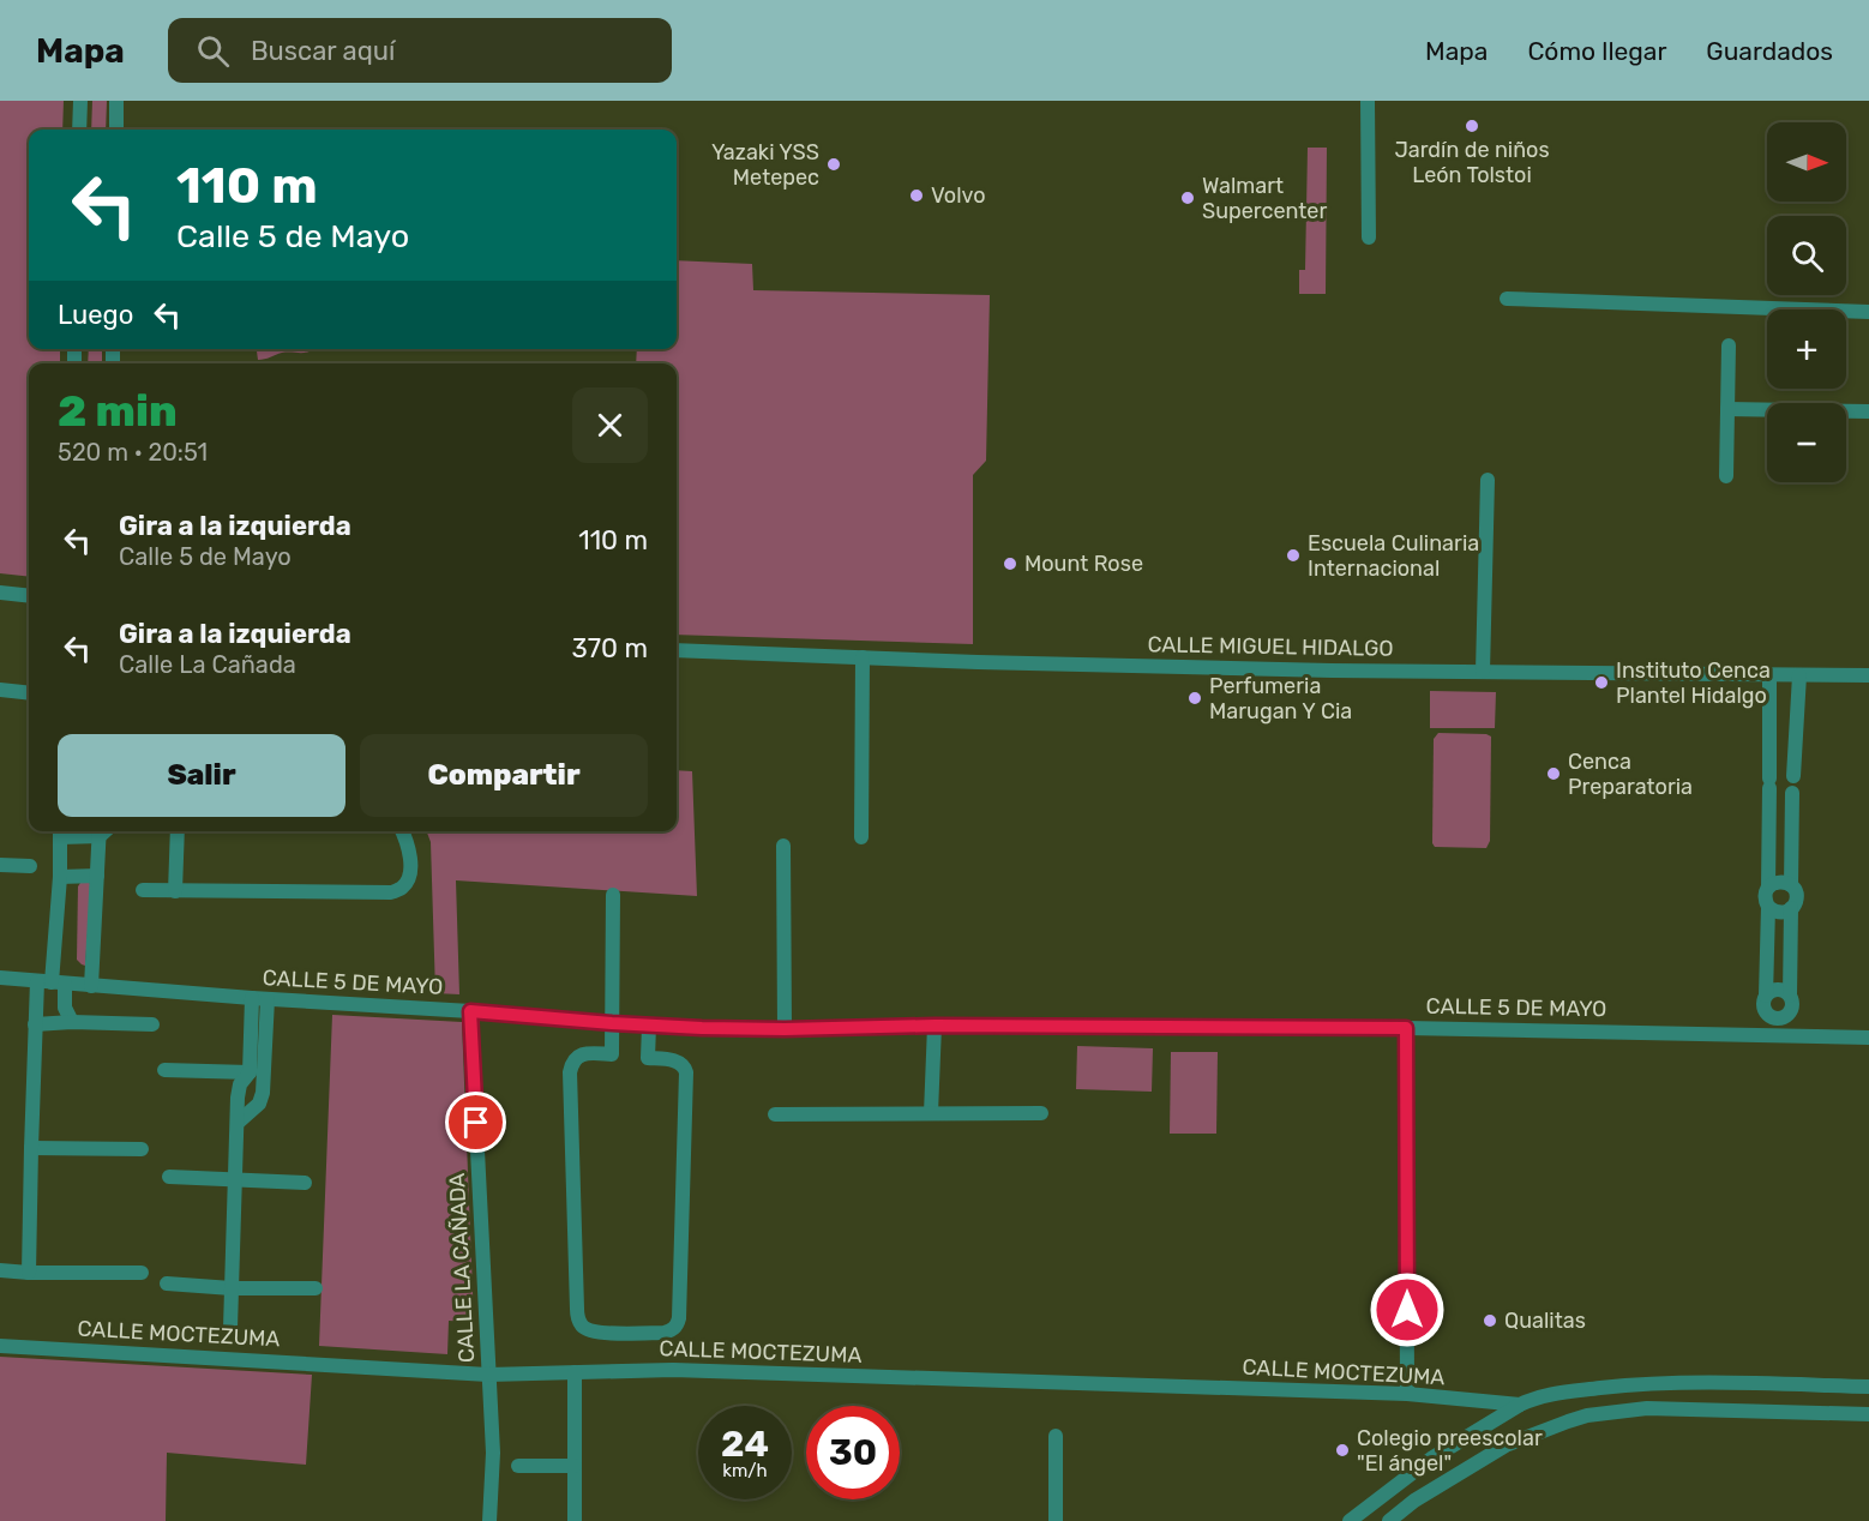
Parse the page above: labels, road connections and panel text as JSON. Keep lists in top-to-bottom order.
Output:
{
  "streets": {
    "street": [
      "CALLE MIGUEL HIDALGO",
      "CALLE 5 DE MAYO",
      "CALLE LA CAÑADA",
      "CALLE MOCTEZUMA"
    ]
  },
  "crossings": [
    ["CALLE 5 DE MAYO", "CALLE LA CAÑADA"],
    ["CALLE LA CAÑADA", "CALLE MOCTEZUMA"]
  ],
  "places": [
    "Jardín de niños León Tolstoi",
    "Yazaki YSS Metepec",
    "Volvo",
    "Walmart Supercenter",
    "Escuela Culinaria Internacional",
    "Mount Rose",
    "Instituto Cenca Plantel Hidalgo",
    "Perfumeria Marugan Y Cia",
    "Cenca Preparatoria",
    "Qualitas",
    "Colegio preescolar \"El ángel\""
  ],
  "north": "right",
  "page": {
    "header": "Mapa",
    "search": "Buscar aquí",
    "nav": ["Mapa", "Cómo llegar", "Guardados"],
    "map_buttons": ["+", "−"],
    "turn": ["110 m", "Calle 5 de Mayo"],
    "then": "Luego",
    "heading": ["2 min", "520 m · 20:51"],
    "list": [
      {
        "name": "Gira a la izquierda",
        "note": "Calle 5 de Mayo",
        "value": "110 m"
      },
      {
        "name": "Gira a la izquierda",
        "note": "Calle La Cañada",
        "value": "370 m"
      }
    ],
    "buttons": ["Salir", "Compartir"],
    "speed": "24 km/h",
    "limit": "30"
  }
}
